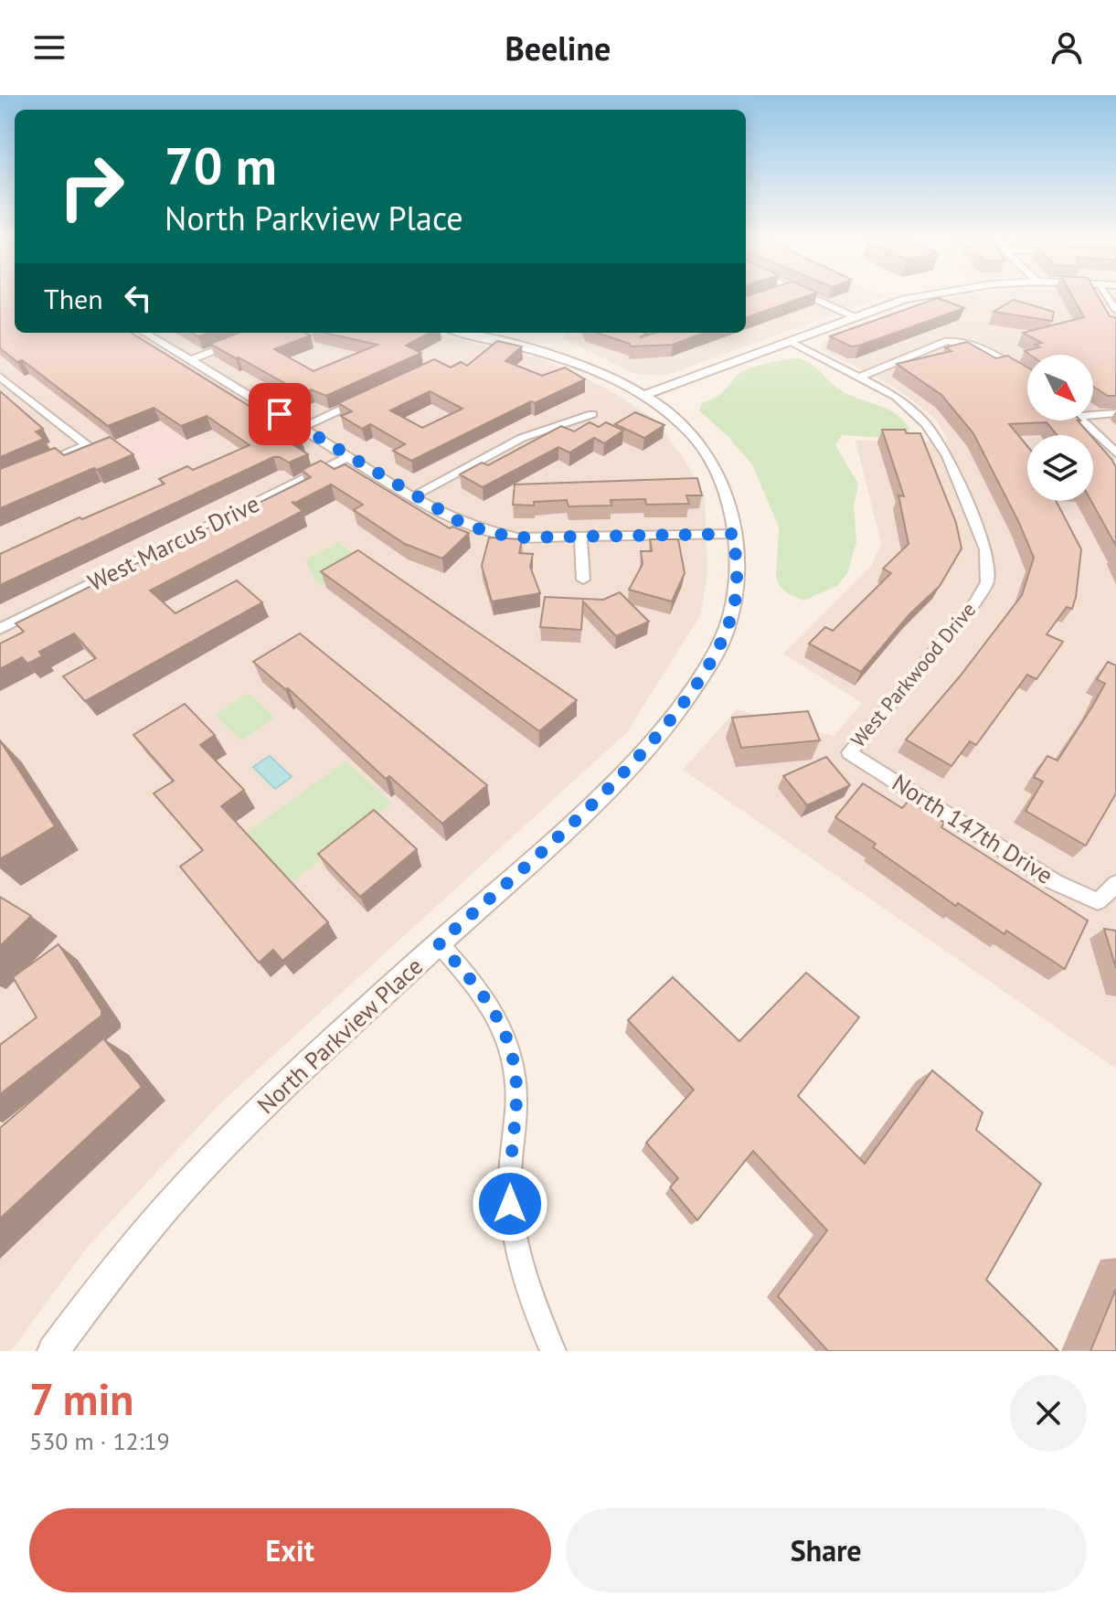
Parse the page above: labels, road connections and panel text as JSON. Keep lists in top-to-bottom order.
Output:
{
  "streets": {
    "street": [
      "West Marcus Drive",
      "West Parkwood Drive",
      "North 147th Drive",
      "North Parkview Place"
    ]
  },
  "crossings": [
    ["West Parkwood Drive", "North 147th Drive"]
  ],
  "north": "bottom right",
  "page": {
    "header": "Beeline",
    "turn": ["70 m", "North Parkview Place"],
    "then": "Then",
    "heading": ["7 min", "530 m · 12:19"],
    "buttons": ["Exit", "Share"]
  }
}
